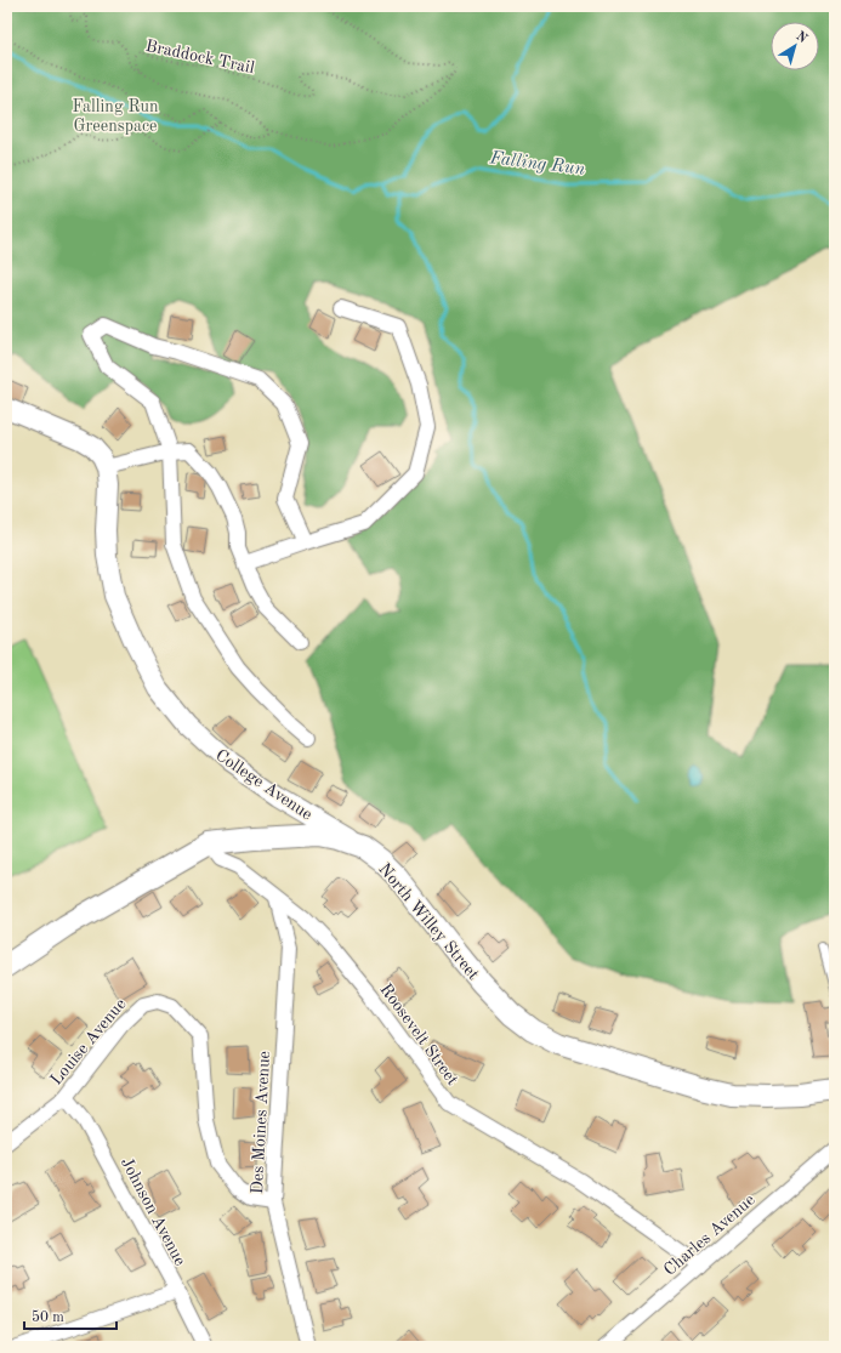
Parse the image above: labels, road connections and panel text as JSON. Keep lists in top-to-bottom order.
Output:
{
  "streets": {
    "main road": ["North Willey Street"],
    "street": [
      "College Avenue",
      "Roosevelt Street",
      "Louise Avenue",
      "Des Moines Avenue",
      "Johnson Avenue",
      "Charles Avenue"
    ],
    "path": ["Braddock Trail"]
  },
  "crossings": [
    ["College Avenue", "North Willey Street"],
    ["North Willey Street", "Roosevelt Street"],
    ["Roosevelt Street", "Des Moines Avenue"],
    ["Roosevelt Street", "Charles Avenue"],
    ["Louise Avenue", "Des Moines Avenue"],
    ["Louise Avenue", "Johnson Avenue"]
  ],
  "water": ["Falling Run"],
  "parks": ["Falling Run Greenspace"],
  "scale_bar": "50 m",
  "north": "top right"
}
